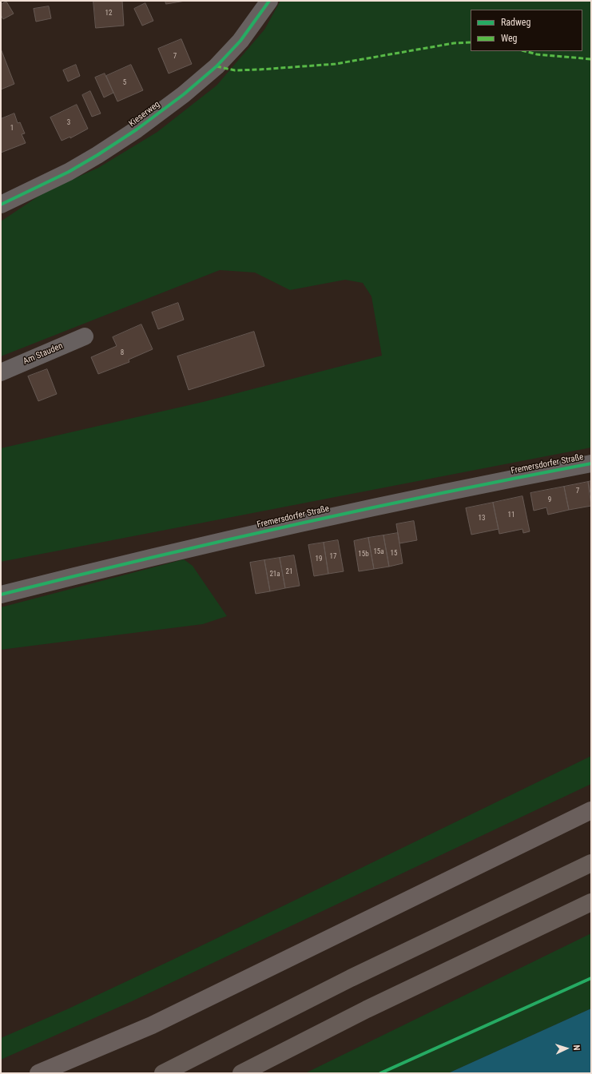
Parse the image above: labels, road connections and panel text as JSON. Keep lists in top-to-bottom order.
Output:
{
  "streets": {
    "street": ["Kieserweg", "Am Stauden", "Fremersdorfer Straße"]
  },
  "house_numbers": [
    "12",
    "7",
    "5",
    "3",
    "1",
    "8",
    "7",
    "9",
    "11",
    "13",
    "15a",
    "15",
    "15b",
    "17",
    "19",
    "21",
    "21a"
  ],
  "legend": ["Radweg", "Weg"],
  "north": "right"
}
